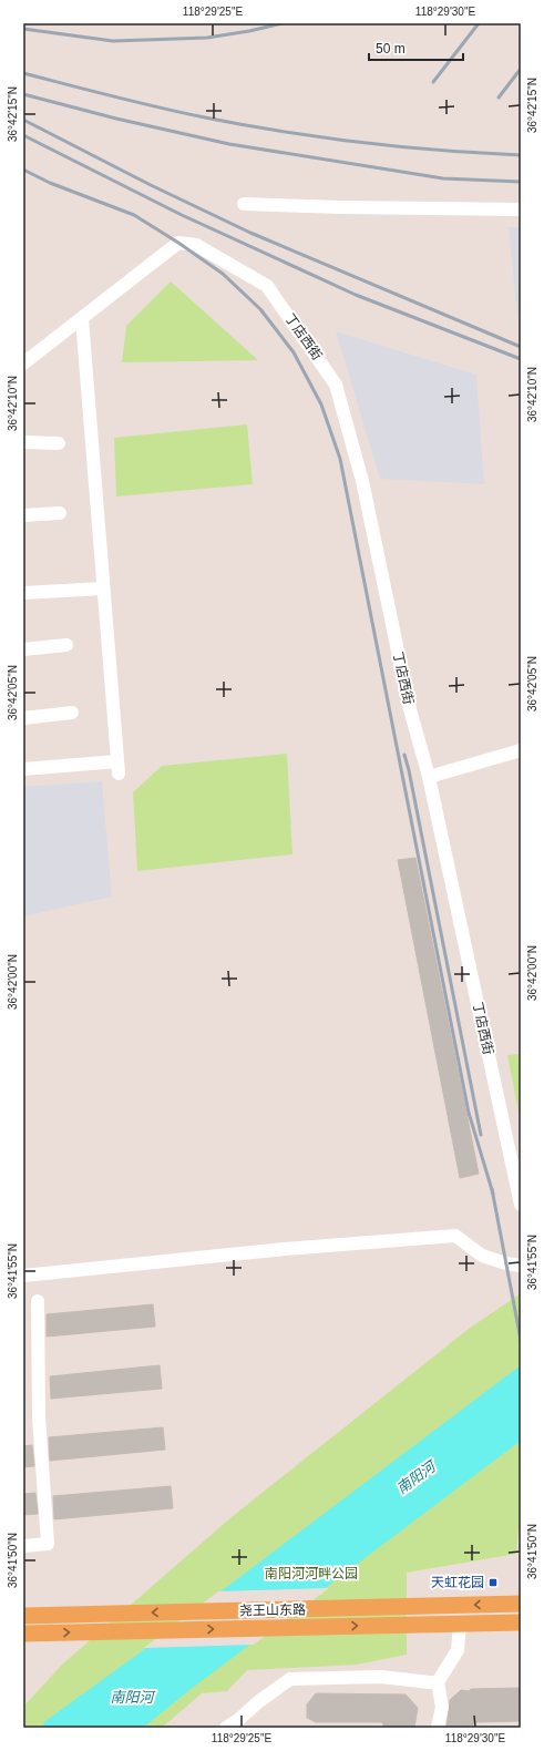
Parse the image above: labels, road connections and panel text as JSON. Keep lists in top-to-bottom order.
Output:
{
  "streets": {
    "main road": ["尧王山东路"],
    "street": ["丁店西街"]
  },
  "water": ["南阳河"],
  "parks": ["南阳河河畔公园"],
  "places": {
    "transit": ["天虹花园"]
  },
  "scale_bar": "50 m",
  "coordinates": [
    "118°29'25\"E",
    "118°29'30\"E",
    "36°42'15\"N",
    "36°42'10\"N",
    "36°42'05\"N",
    "36°42'00\"N",
    "36°41'55\"N",
    "36°41'50\"N"
  ]
}
